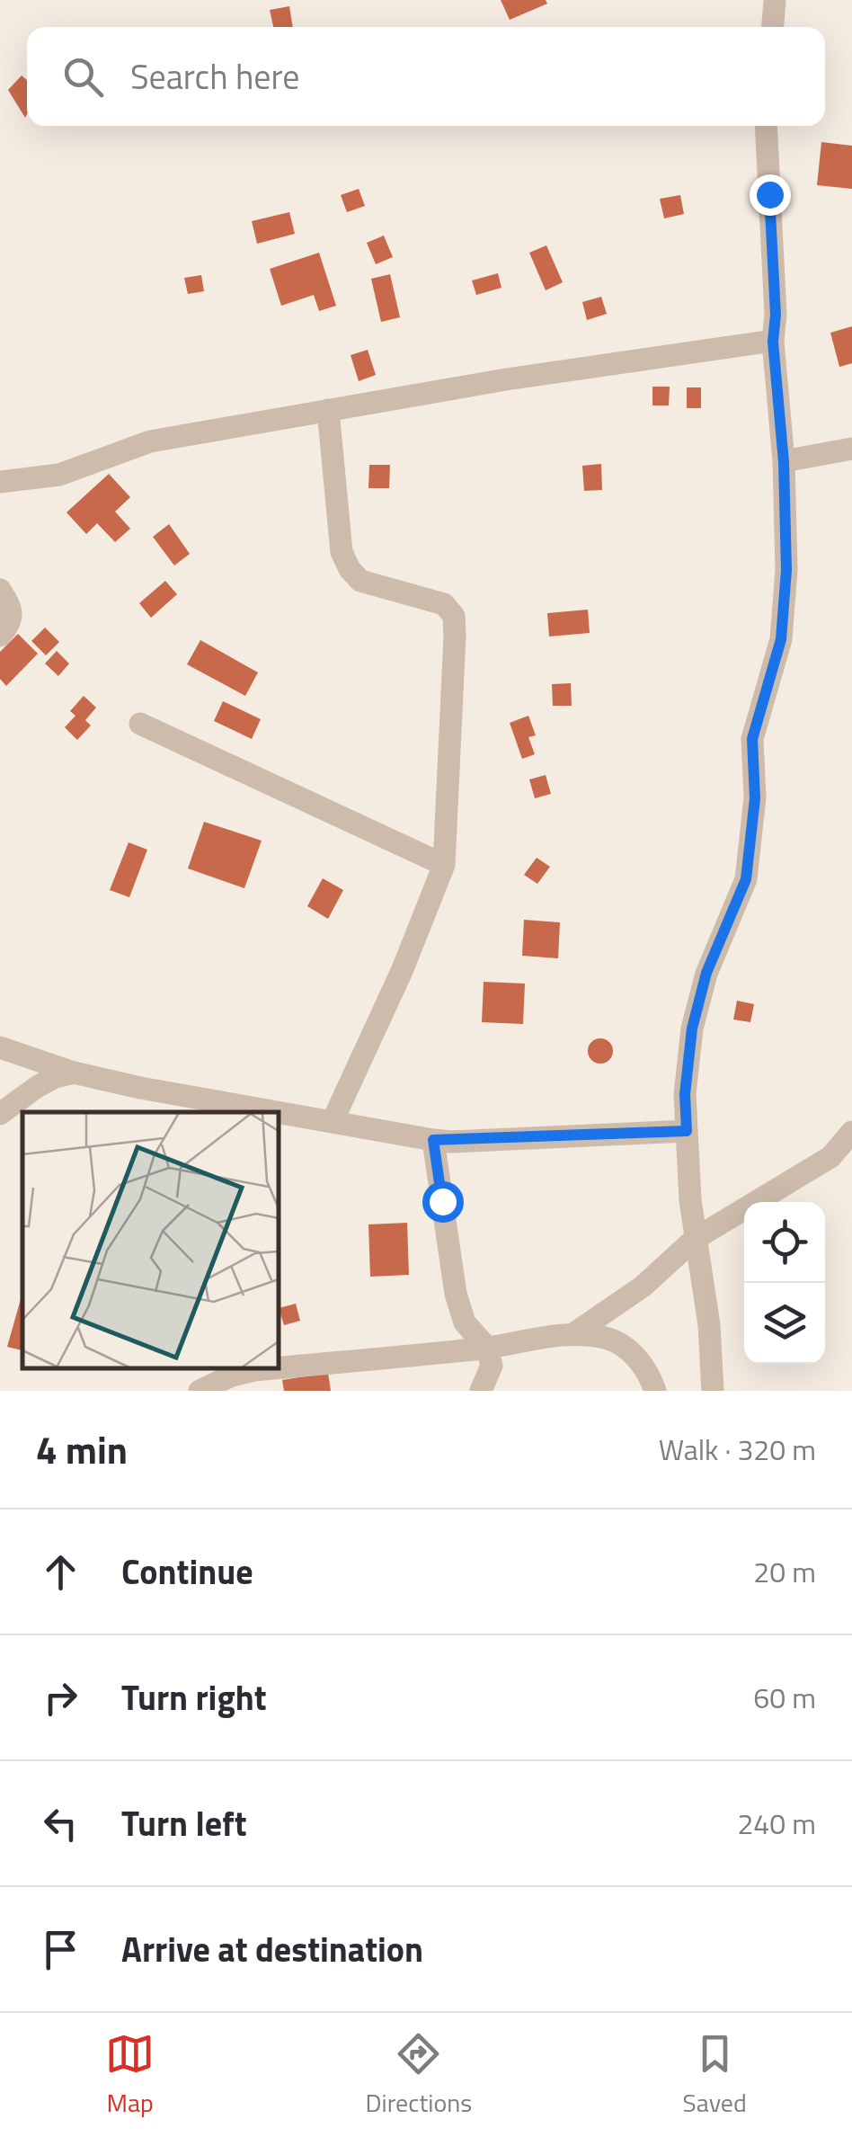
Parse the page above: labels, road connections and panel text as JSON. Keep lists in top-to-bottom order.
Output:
{
  "page": {
    "search": "Search here",
    "heading": ["4 min", "Walk · 320 m"],
    "list": [
      ["Continue", "20 m"],
      ["Turn right", "60 m"],
      ["Turn left", "240 m"],
      "Arrive at destination"
    ],
    "nav": ["Map", "Directions", "Saved"]
  }
}
